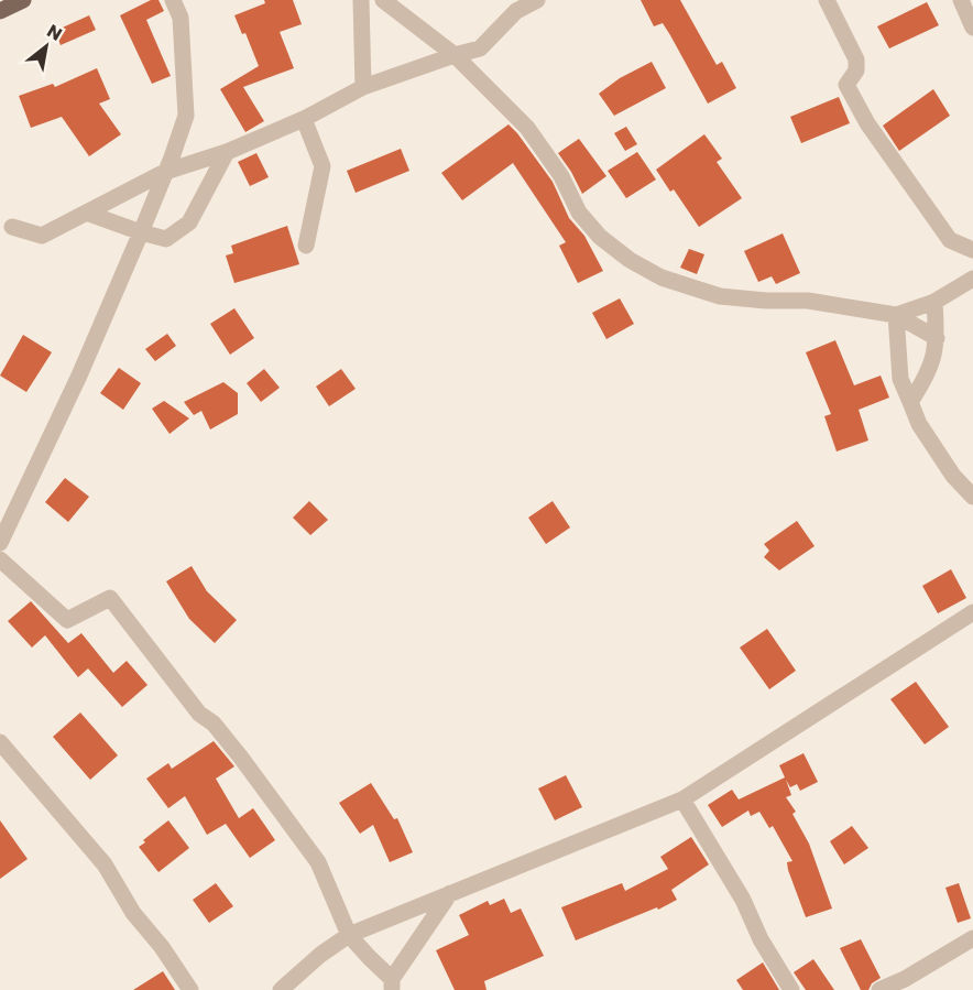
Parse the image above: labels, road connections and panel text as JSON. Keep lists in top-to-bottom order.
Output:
{
  "north": "top right"
}
